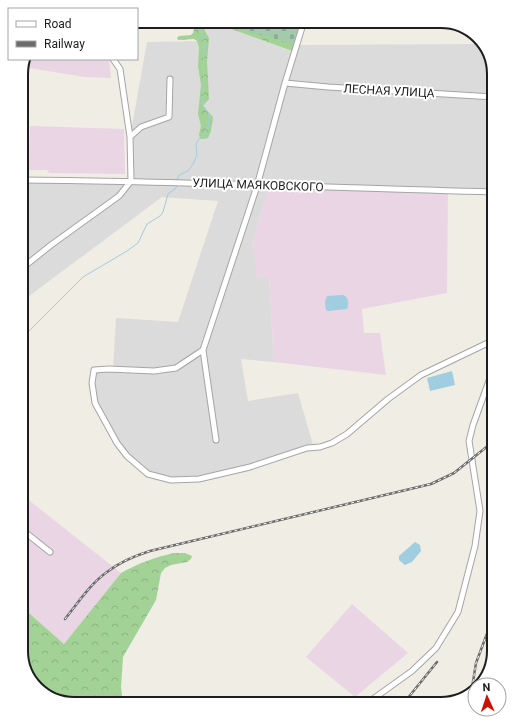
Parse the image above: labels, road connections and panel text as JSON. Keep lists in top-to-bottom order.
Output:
{
  "streets": {
    "street": ["ЛЕСНАЯ УЛИЦА", "УЛИЦА МАЯКОВСКОГО"]
  },
  "legend": ["Road", "Railway"],
  "north": "top"
}
